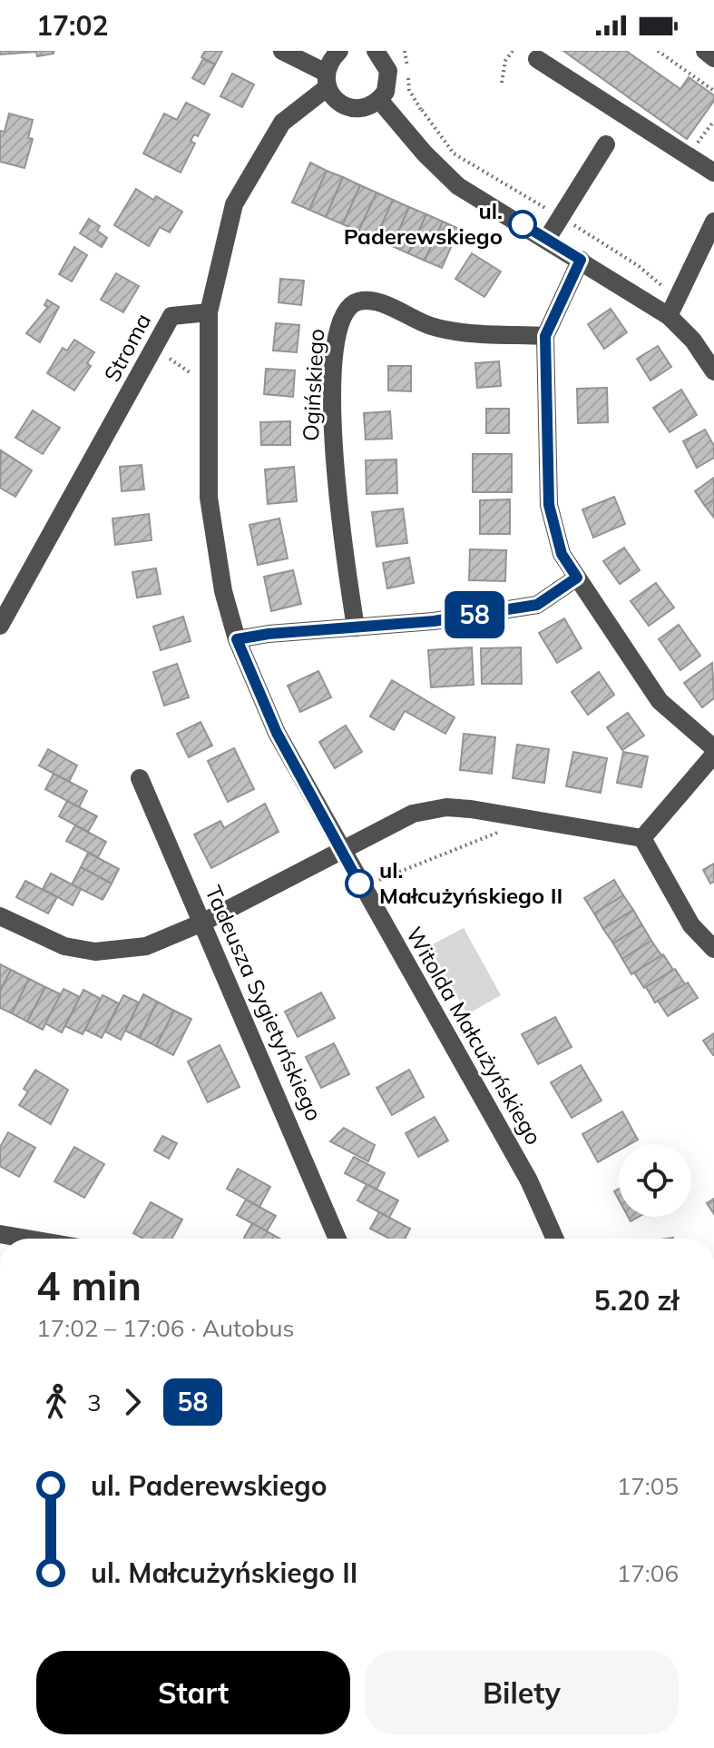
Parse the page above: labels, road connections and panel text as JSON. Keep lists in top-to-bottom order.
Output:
{
  "streets": {
    "street": [
      "Stroma",
      "Ogińskiego",
      "Tadeusza Sygietyńskiego",
      "Witolda Małcużyńskiego"
    ]
  },
  "crossings": [
    ["Stroma", "Witolda Małcużyńskiego"]
  ],
  "places": ["ul. Paderewskiego", "ul. Małcużyńskiego II"],
  "lines": ["bus line 58"],
  "page": {
    "status": "17:02",
    "on_map": "58",
    "heading": ["4 min", "17:02 – 17:06 · Autobus", "5.20 zł"],
    "legs": ["3", "58"],
    "list": [
      {
        "name": "ul. Paderewskiego",
        "value": "17:05"
      },
      {
        "name": "ul. Małcużyńskiego II",
        "value": "17:06"
      }
    ],
    "buttons": ["Start", "Bilety"]
  }
}
